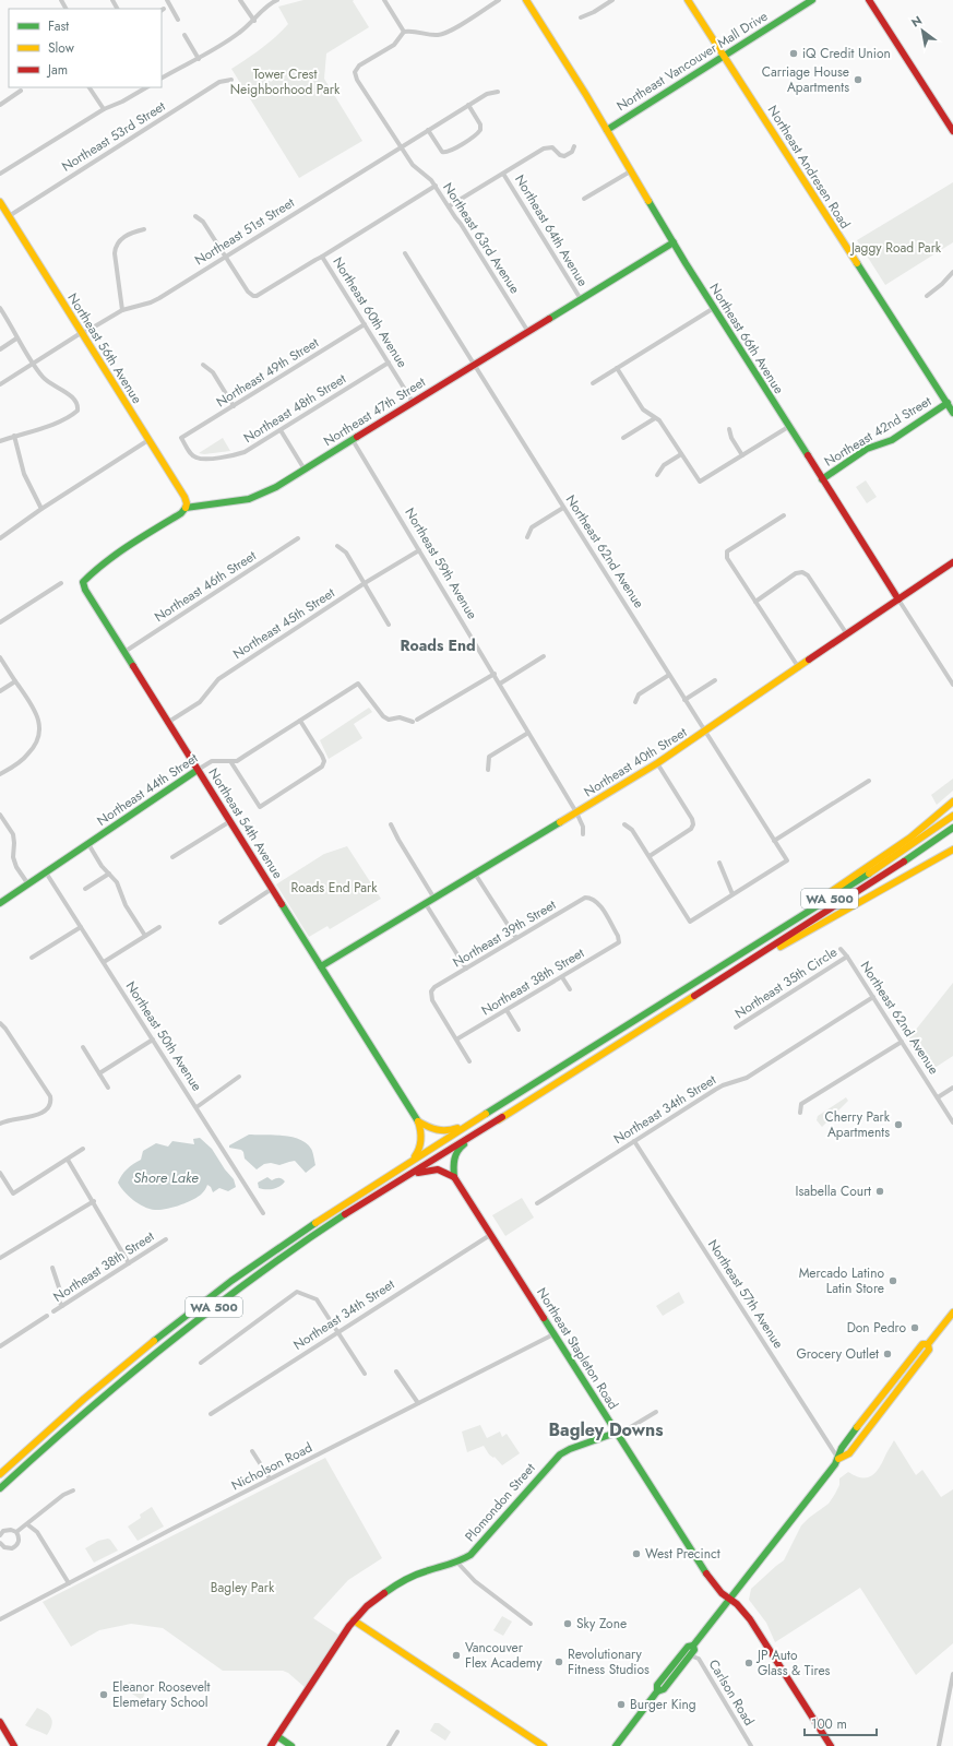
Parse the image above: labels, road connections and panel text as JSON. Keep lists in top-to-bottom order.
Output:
{
  "streets": {
    "main road": [
      "Northeast Vancouver Mall Drive",
      "Northeast Andresen Road",
      "Northeast 66th Avenue",
      "Northeast 56th Avenue",
      "Northeast 47th Street",
      "Northeast 42nd Street",
      "Northeast 40th Street",
      "Northeast 44th Street",
      "Northeast 54th Avenue",
      "WA 500",
      "Northeast Stapleton Road",
      "Plomondon Street"
    ],
    "street": [
      "Northeast 53rd Street",
      "Northeast 64th Avenue",
      "Northeast 51st Street",
      "Northeast 63rd Avenue",
      "Northeast 60th Avenue",
      "Northeast 49th Street",
      "Northeast 48th Street",
      "Northeast 62nd Avenue",
      "Northeast 59th Avenue",
      "Northeast 46th Street",
      "Northeast 45th Street",
      "Northeast 39th Street",
      "Northeast 38th Street",
      "Northeast 35th Circle",
      "Northeast 50th Avenue",
      "Northeast 34th Street",
      "Northeast 57th Avenue",
      "Nicholson Road",
      "Carlson Road"
    ]
  },
  "crossings": [
    ["Northeast Vancouver Mall Drive", "Northeast Andresen Road"],
    ["Northeast Vancouver Mall Drive", "Northeast 66th Avenue"],
    ["Northeast 53rd Street", "Northeast 56th Avenue"],
    ["Northeast Andresen Road", "Northeast 42nd Street"],
    ["Northeast 64th Avenue", "Northeast 47th Street"],
    ["Northeast 51st Street", "Northeast 63rd Avenue"],
    ["Northeast 51st Street", "Northeast 56th Avenue"],
    ["Northeast 63rd Avenue", "Northeast 47th Street"],
    ["Northeast 60th Avenue", "Northeast 49th Street"],
    ["Northeast 60th Avenue", "Northeast 48th Street"],
    ["Northeast 60th Avenue", "Northeast 47th Street"],
    ["Northeast 66th Avenue", "Northeast 47th Street"],
    ["Northeast 66th Avenue", "Northeast 42nd Street"],
    ["Northeast 66th Avenue", "Northeast 40th Street"],
    ["Northeast 56th Avenue", "Northeast 47th Street"],
    ["Northeast 49th Street", "Northeast 48th Street"],
    ["Northeast 47th Street", "Northeast 62nd Avenue"],
    ["Northeast 47th Street", "Northeast 59th Avenue"],
    ["Northeast 47th Street", "Northeast 54th Avenue"],
    ["Northeast 62nd Avenue", "Northeast 40th Street"],
    ["Northeast 62nd Avenue", "Northeast 35th Circle"],
    ["Northeast 62nd Avenue", "Northeast 34th Street"],
    ["Northeast 59th Avenue", "Northeast 45th Street"],
    ["Northeast 59th Avenue", "Northeast 40th Street"],
    ["Northeast 59th Avenue", "Northeast 44th Street"],
    ["Northeast 46th Street", "Northeast 54th Avenue"],
    ["Northeast 45th Street", "Northeast 54th Avenue"],
    ["Northeast 40th Street", "Northeast 54th Avenue"],
    ["Northeast 44th Street", "Northeast 54th Avenue"],
    ["Northeast 44th Street", "Northeast 50th Avenue"],
    ["Northeast 39th Street", "Northeast 38th Street"],
    ["Northeast 34th Street", "Northeast 57th Avenue"],
    ["Northeast 34th Street", "Northeast Stapleton Road"],
    ["Northeast Stapleton Road", "Nicholson Road"],
    ["Northeast Stapleton Road", "Plomondon Street"]
  ],
  "districts": ["Roads End", "Bagley Downs"],
  "water": ["Shore Lake"],
  "parks": [
    "Tower Crest Neighborhood Park",
    "Jaggy Road Park",
    "Roads End Park",
    "Bagley Park"
  ],
  "places": [
    "iQ Credit Union",
    "Carriage House Apartments",
    "Cherry Park Apartments",
    "Isabella Court",
    "Mercado Latino Latin Store",
    "Don Pedro",
    "Grocery Outlet",
    "West Precinct",
    "Sky Zone",
    "Vancouver Flex Academy",
    "Revolutionary Fitness Studios",
    "JP Auto Glass & Tires",
    "Eleanor Roosevelt Elemetary School",
    "Burger King"
  ],
  "legend": ["Fast", "Slow", "Jam"],
  "scale_bar": "100 m",
  "north": "top left"
}
